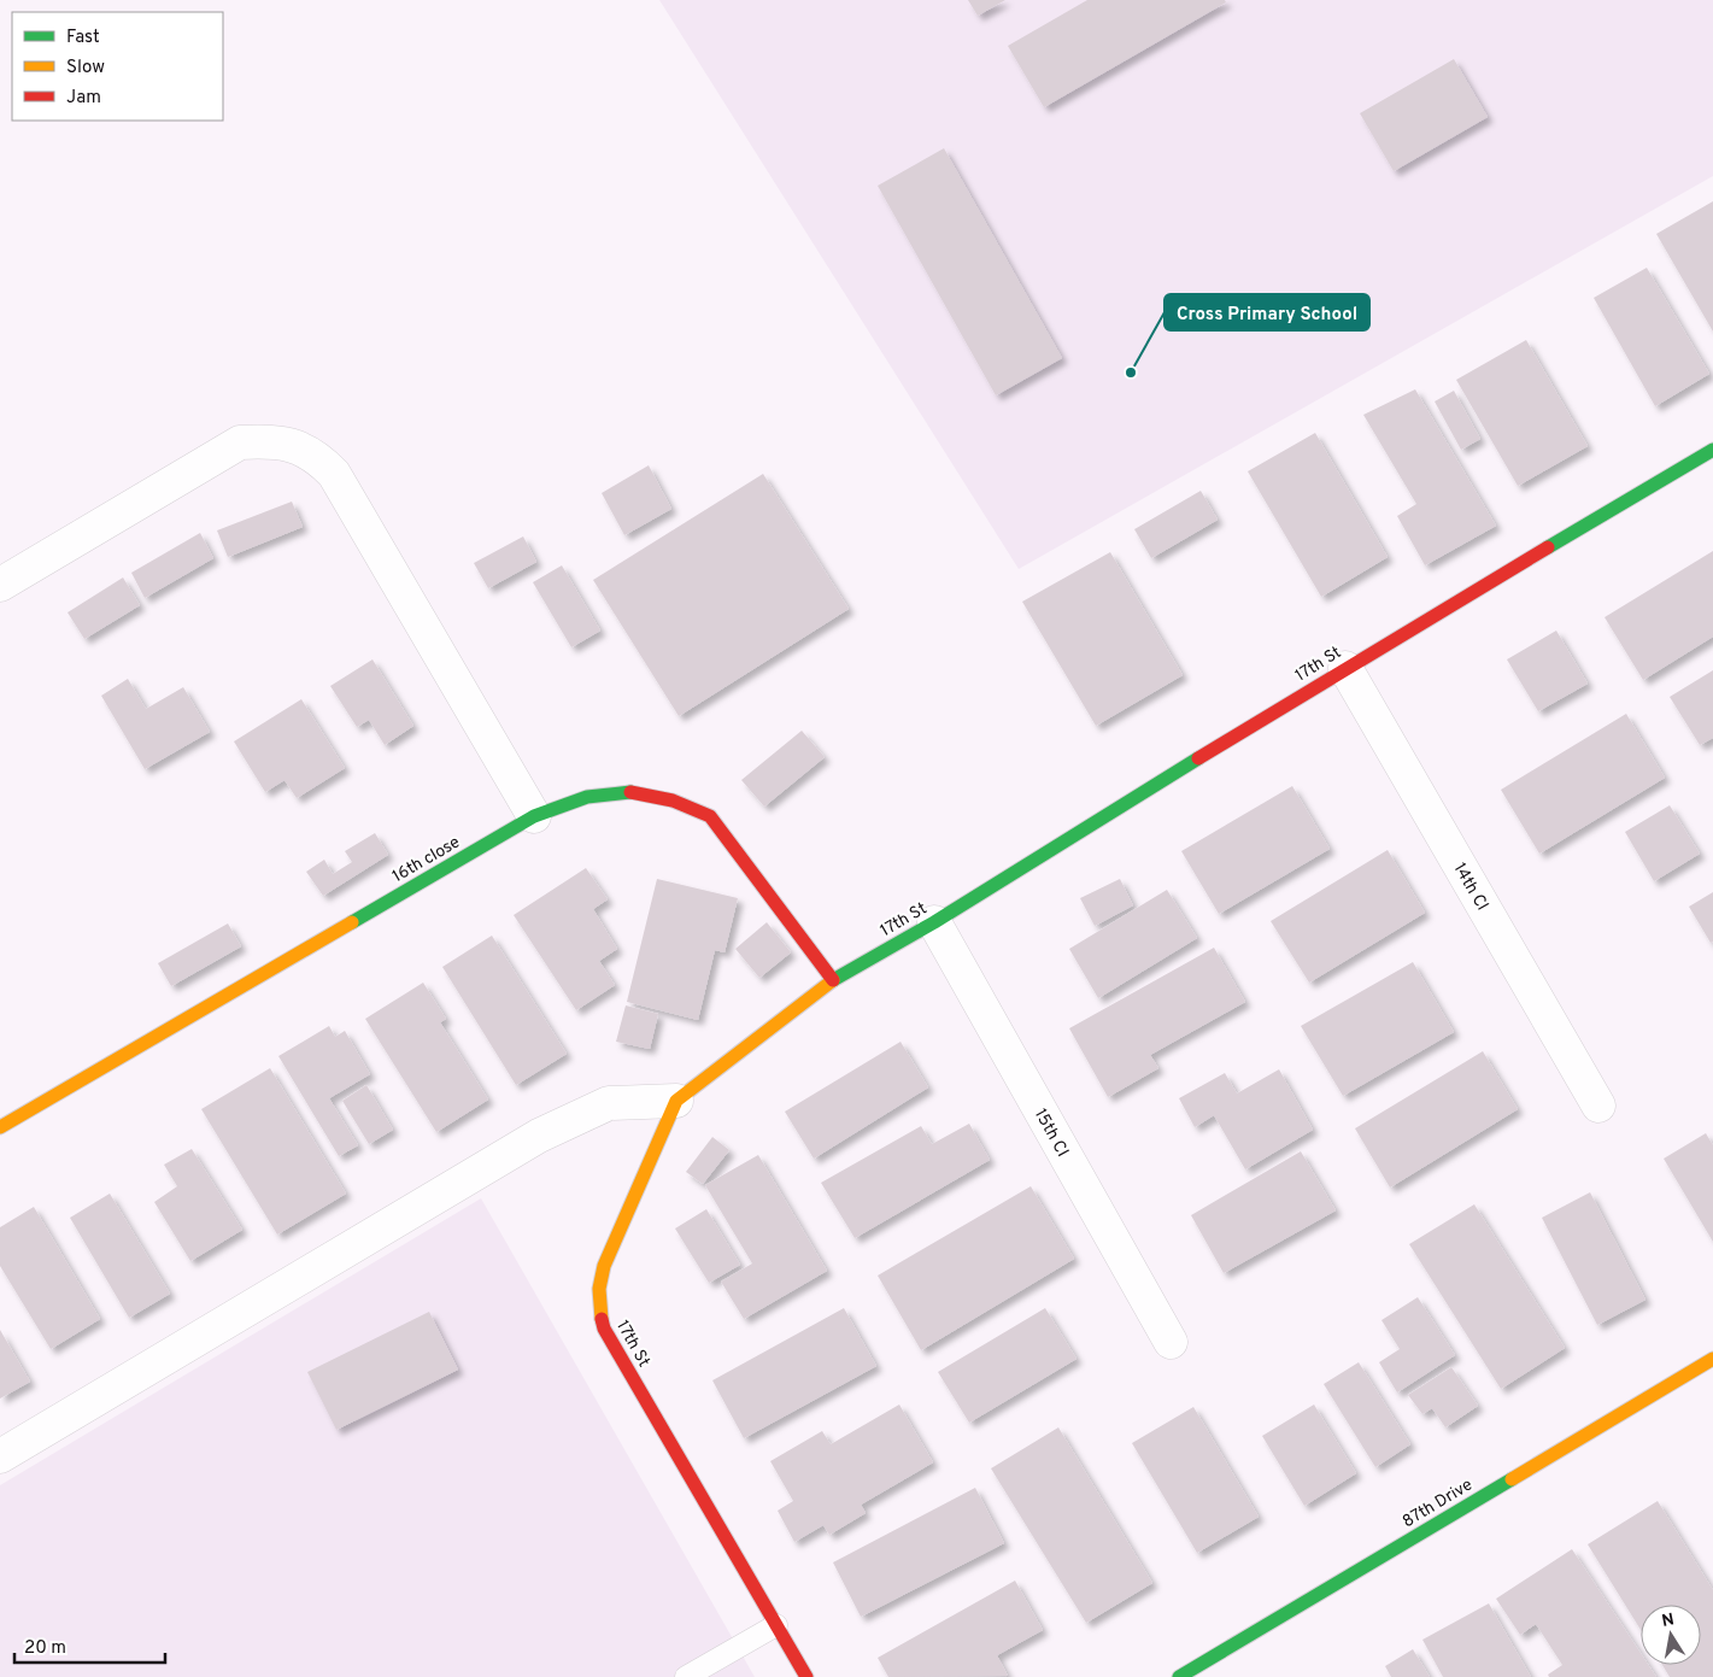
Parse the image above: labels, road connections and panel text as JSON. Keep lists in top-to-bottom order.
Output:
{
  "streets": {
    "street": [
      "17th St",
      "16th close",
      "14th Cl",
      "15th Cl",
      "87th Drive"
    ]
  },
  "crossings": [
    ["17th St", "16th close"],
    ["17th St", "14th Cl"],
    ["17th St", "15th Cl"]
  ],
  "places": ["Cross Primary School"],
  "legend": ["Fast", "Slow", "Jam"],
  "scale_bar": "20 m",
  "north": "top"
}
